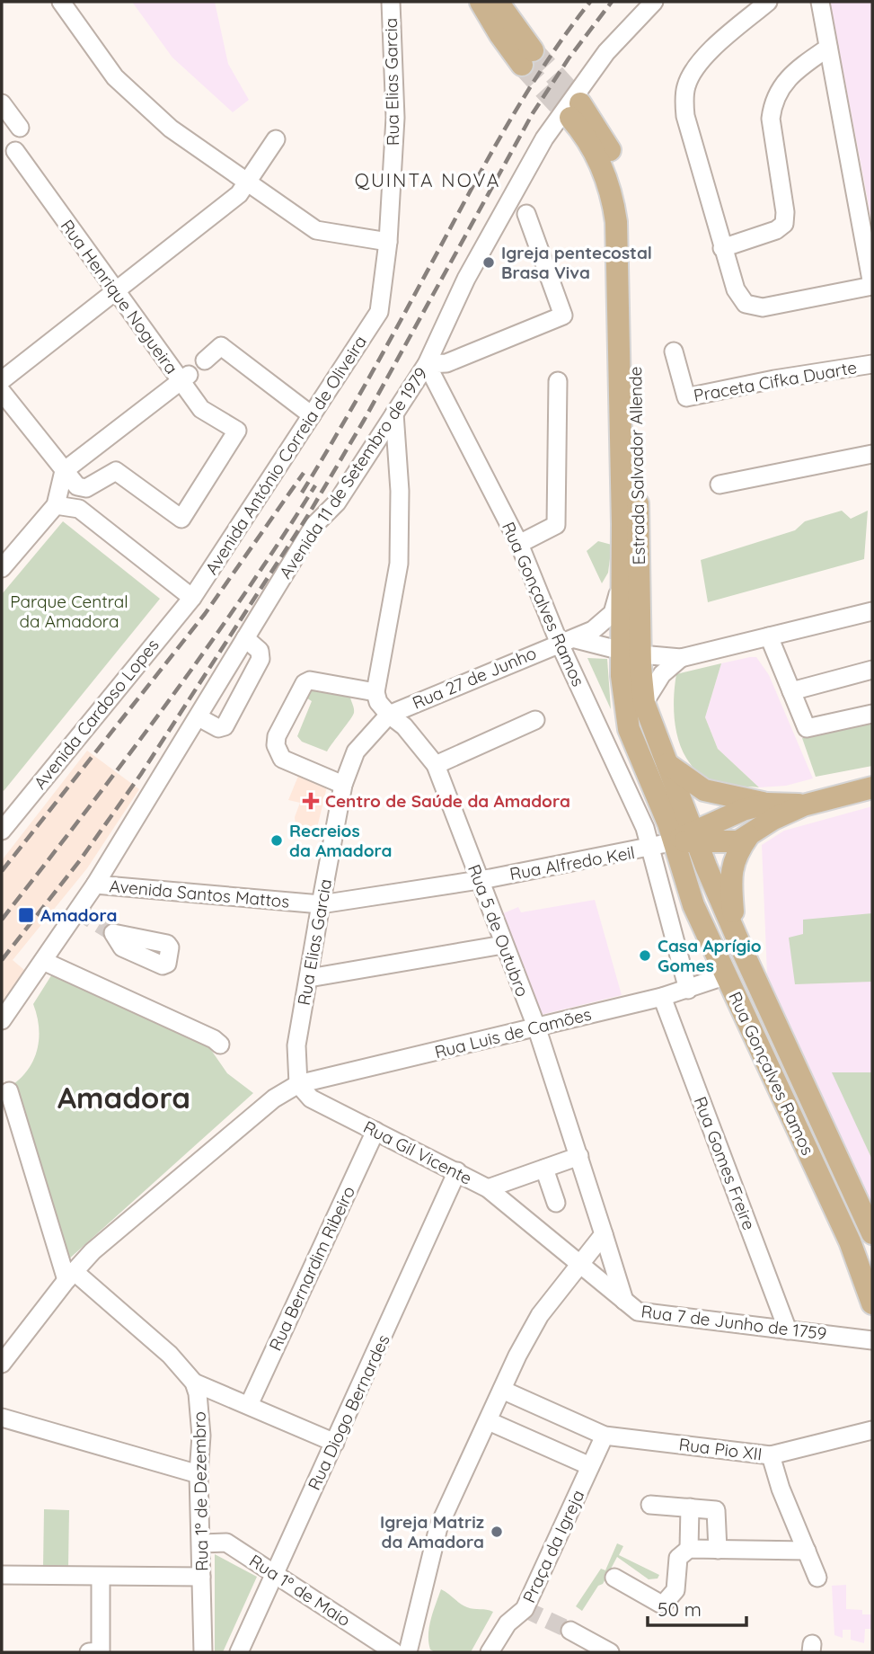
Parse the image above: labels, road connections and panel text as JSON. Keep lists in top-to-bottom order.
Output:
{
  "streets": {
    "main road": ["Estrada Salvador Allende", "Rua Gonçalves Ramos"],
    "street": [
      "Rua Elias Garcia",
      "Rua Henrique Nogueira",
      "Praceta Cifka Duarte",
      "Avenida António Correia de Oliveira",
      "Avenida 11 de Setembro de 1979",
      "Rua 27 de Junho",
      "Avenida Cardoso Lopes",
      "Rua Alfredo Keil",
      "Avenida Santos Mattos",
      "Rua 5 de Outubro",
      "Rua Luis de Camões",
      "Rua Gil Vicente",
      "Rua Gomes Freire",
      "Rua Bernardim Ribeiro",
      "Rua 7 de Junho de 1759",
      "Rua Diogo Bernardes",
      "Rua Pio XII",
      "Rua 1º de Dezembro",
      "Praça da Igreja",
      "Rua 1º de Maio"
    ]
  },
  "crossings": [
    ["Rua Elias Garcia", "Avenida António Correia de Oliveira"],
    ["Rua Elias Garcia", "Rua 27 de Junho"],
    ["Rua Elias Garcia", "Rua Alfredo Keil"],
    ["Rua Elias Garcia", "Avenida Santos Mattos"],
    ["Rua Elias Garcia", "Rua 5 de Outubro"],
    ["Rua Elias Garcia", "Rua Luis de Camões"],
    ["Rua Elias Garcia", "Rua Gil Vicente"],
    ["Avenida António Correia de Oliveira", "Avenida Cardoso Lopes"],
    ["Estrada Salvador Allende", "Rua Gonçalves Ramos"],
    ["Estrada Salvador Allende", "Rua 27 de Junho"],
    ["Estrada Salvador Allende", "Rua Alfredo Keil"],
    ["Avenida 11 de Setembro de 1979", "Rua Gonçalves Ramos"],
    ["Avenida 11 de Setembro de 1979", "Avenida Santos Mattos"],
    ["Rua Gonçalves Ramos", "Rua 27 de Junho"],
    ["Rua Gonçalves Ramos", "Rua Alfredo Keil"],
    ["Rua Gonçalves Ramos", "Rua Luis de Camões"],
    ["Rua 27 de Junho", "Rua 5 de Outubro"],
    ["Rua Alfredo Keil", "Avenida Santos Mattos"],
    ["Rua Alfredo Keil", "Rua 5 de Outubro"],
    ["Rua 5 de Outubro", "Rua Luis de Camões"],
    ["Rua 5 de Outubro", "Rua Gil Vicente"],
    ["Rua 5 de Outubro", "Rua 7 de Junho de 1759"],
    ["Rua Luis de Camões", "Rua Gil Vicente"],
    ["Rua Luis de Camões", "Rua Gomes Freire"],
    ["Rua Gil Vicente", "Rua Bernardim Ribeiro"],
    ["Rua Gil Vicente", "Rua 7 de Junho de 1759"],
    ["Rua Gil Vicente", "Rua Diogo Bernardes"],
    ["Rua Gomes Freire", "Rua 7 de Junho de 1759"],
    ["Rua Diogo Bernardes", "Rua 1º de Maio"],
    ["Rua Pio XII", "Praça da Igreja"],
    ["Rua 1º de Dezembro", "Rua 1º de Maio"]
  ],
  "districts": ["QUINTA NOVA", "Amadora"],
  "parks": ["Parque Central da Amadora"],
  "places": {
    "other": [
      "Igreja pentecostal Brasa Viva",
      "Recreios da Amadora",
      "Casa Aprígio Gomes",
      "Igreja Matriz da Amadora"
    ],
    "health": ["Centro de Saúde da Amadora"],
    "transit": ["Amadora"]
  },
  "scale_bar": "50 m"
}
